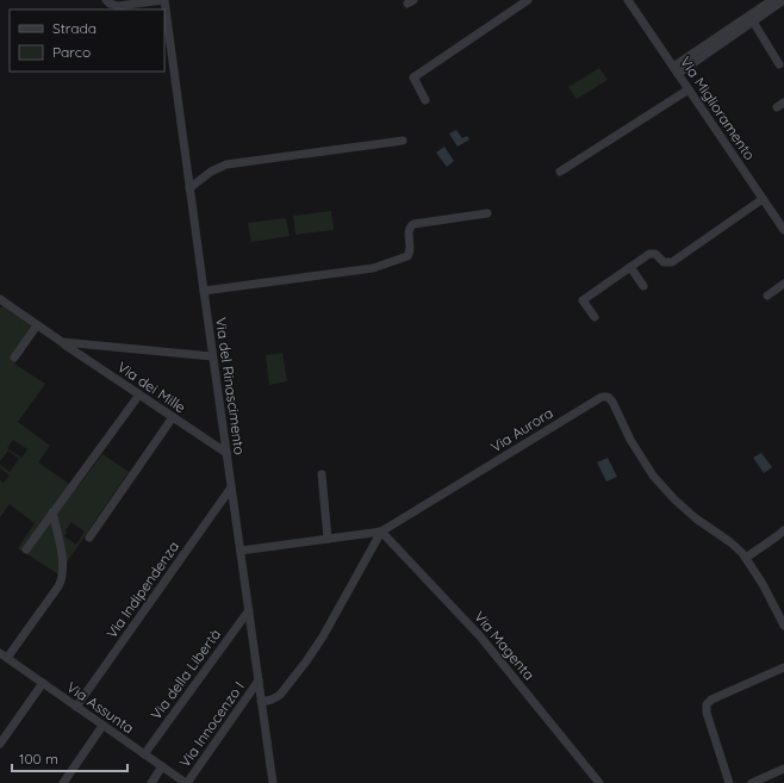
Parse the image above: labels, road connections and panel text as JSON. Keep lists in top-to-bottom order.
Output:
{
  "streets": {
    "street": [
      "Via Miglioramento",
      "Via del Rinascimento",
      "Via dei Mille",
      "Via Aurora",
      "Via Indipendenza",
      "Via Magenta",
      "Via della Libertà",
      "Via Assunta",
      "Via Innocenzo I"
    ]
  },
  "crossings": [
    ["Via del Rinascimento", "Via dei Mille"],
    ["Via del Rinascimento", "Via Aurora"],
    ["Via del Rinascimento", "Via Indipendenza"],
    ["Via del Rinascimento", "Via della Libertà"],
    ["Via del Rinascimento", "Via Innocenzo I"],
    ["Via Aurora", "Via Magenta"],
    ["Via Indipendenza", "Via Assunta"],
    ["Via della Libertà", "Via Assunta"],
    ["Via Assunta", "Via Innocenzo I"]
  ],
  "legend": ["Strada", "Parco"],
  "scale_bar": "100 m"
}
